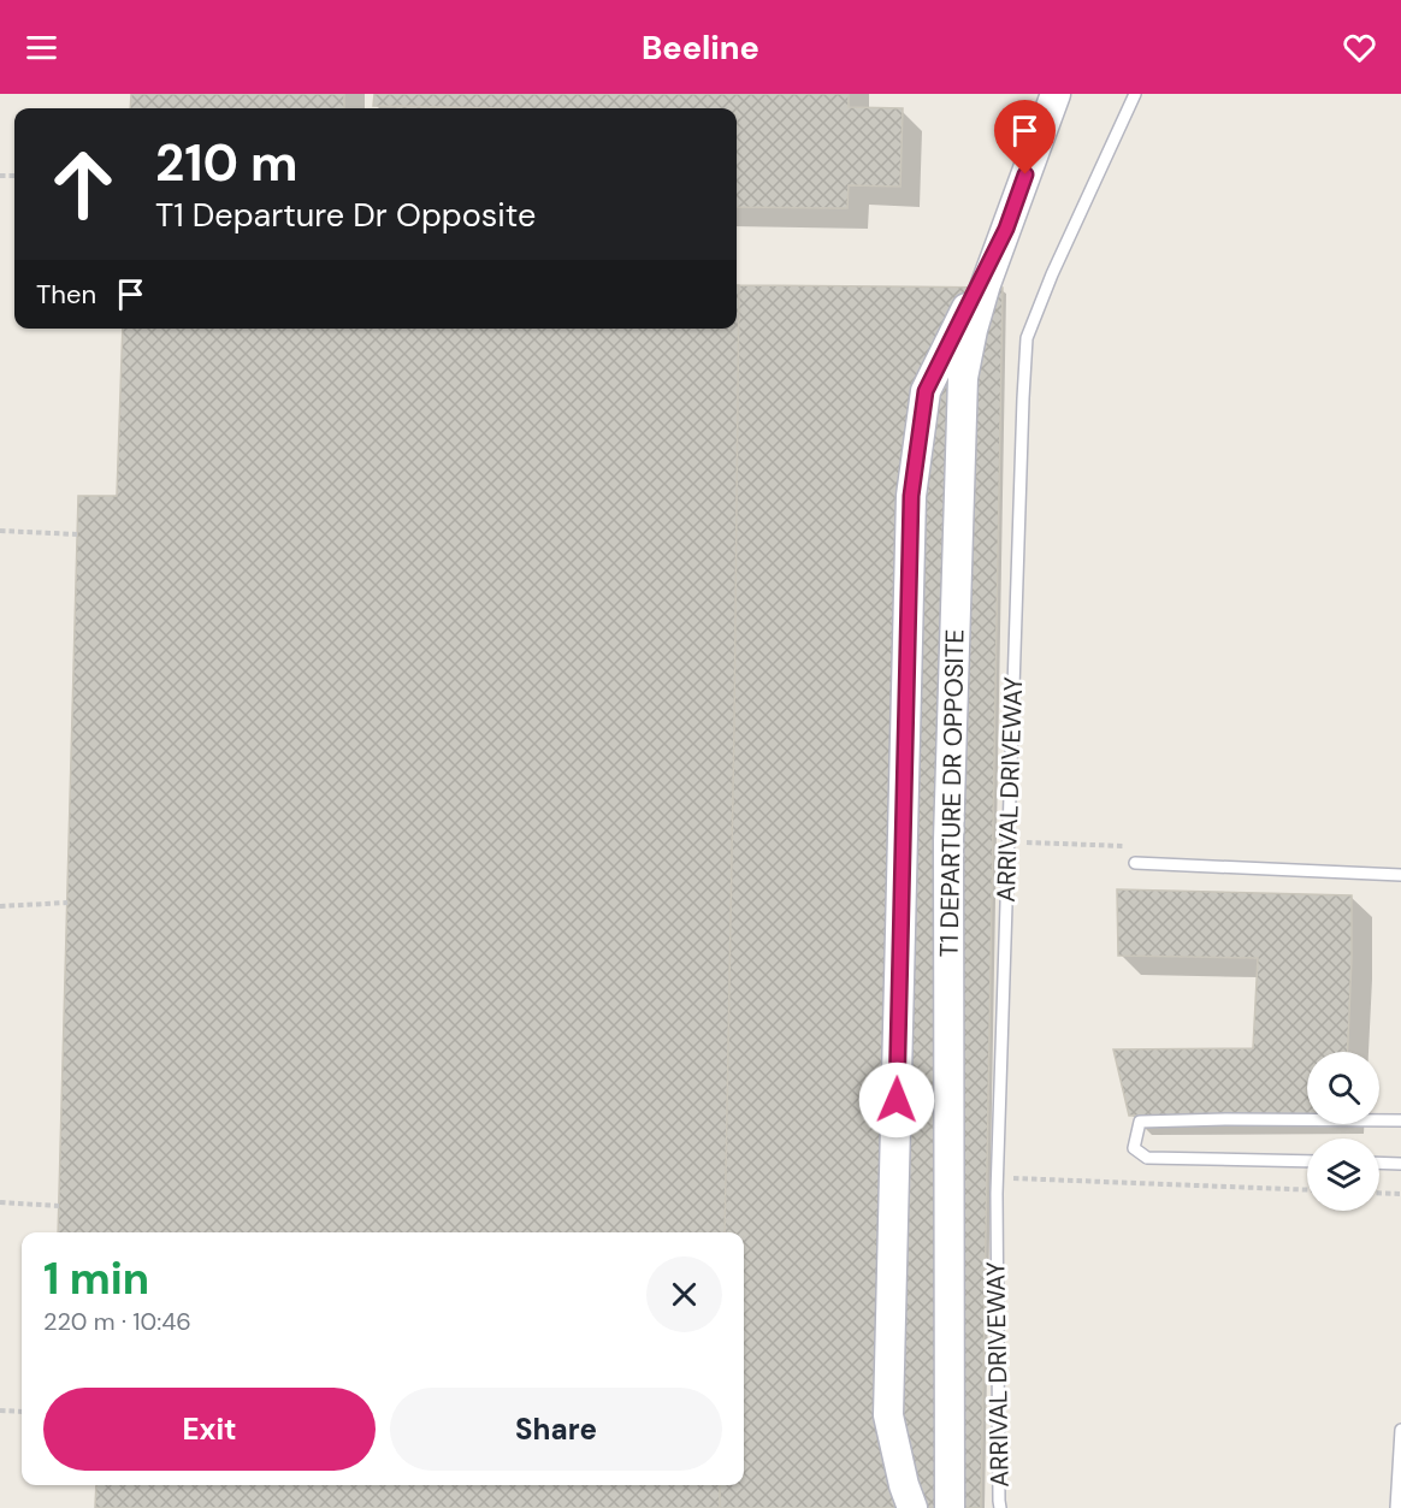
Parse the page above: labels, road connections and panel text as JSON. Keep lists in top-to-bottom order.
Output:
{
  "streets": {
    "street": ["T1 DEPARTURE DR OPPOSITE"],
    "lane": ["ARRIVAL DRIVEWAY"]
  },
  "page": {
    "header": "Beeline",
    "turn": ["210 m", "T1 Departure Dr Opposite"],
    "then": "Then",
    "heading": ["1 min", "220 m · 10:46"],
    "buttons": ["Exit", "Share"]
  }
}
